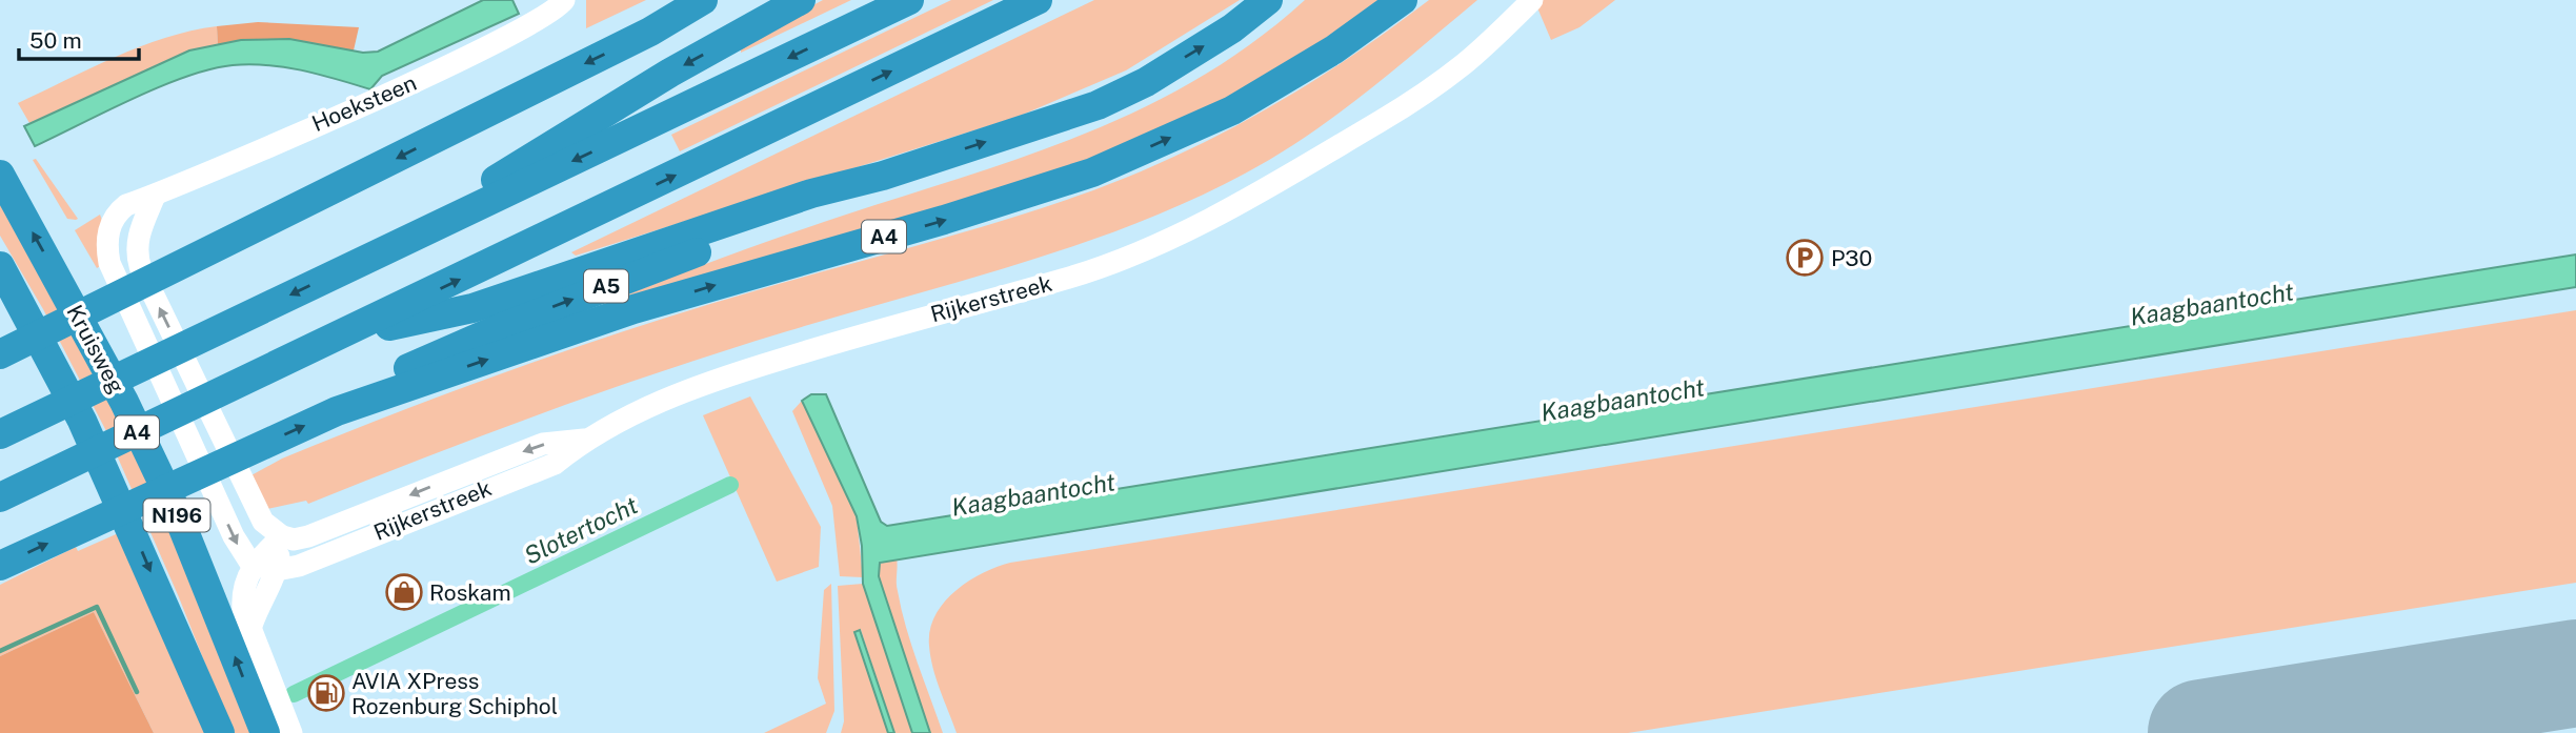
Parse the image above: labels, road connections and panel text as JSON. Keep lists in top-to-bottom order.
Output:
{
  "streets": {
    "highway": [
      "A4",
      "A5",
      "Kruisweg",
      "N196"
    ],
    "street": ["Hoeksteen", "Rijkerstreek"]
  },
  "crossings": [
    ["Hoeksteen", "Kruisweg"],
    ["A4", "A5"]
  ],
  "water": ["Kaagbaantocht", "Slotertocht"],
  "places": {
    "parking": ["P30"],
    "shop": ["Roskam"],
    "fuel station": ["AVIA XPress Rozenburg Schiphol"]
  },
  "scale_bar": "50 m"
}
